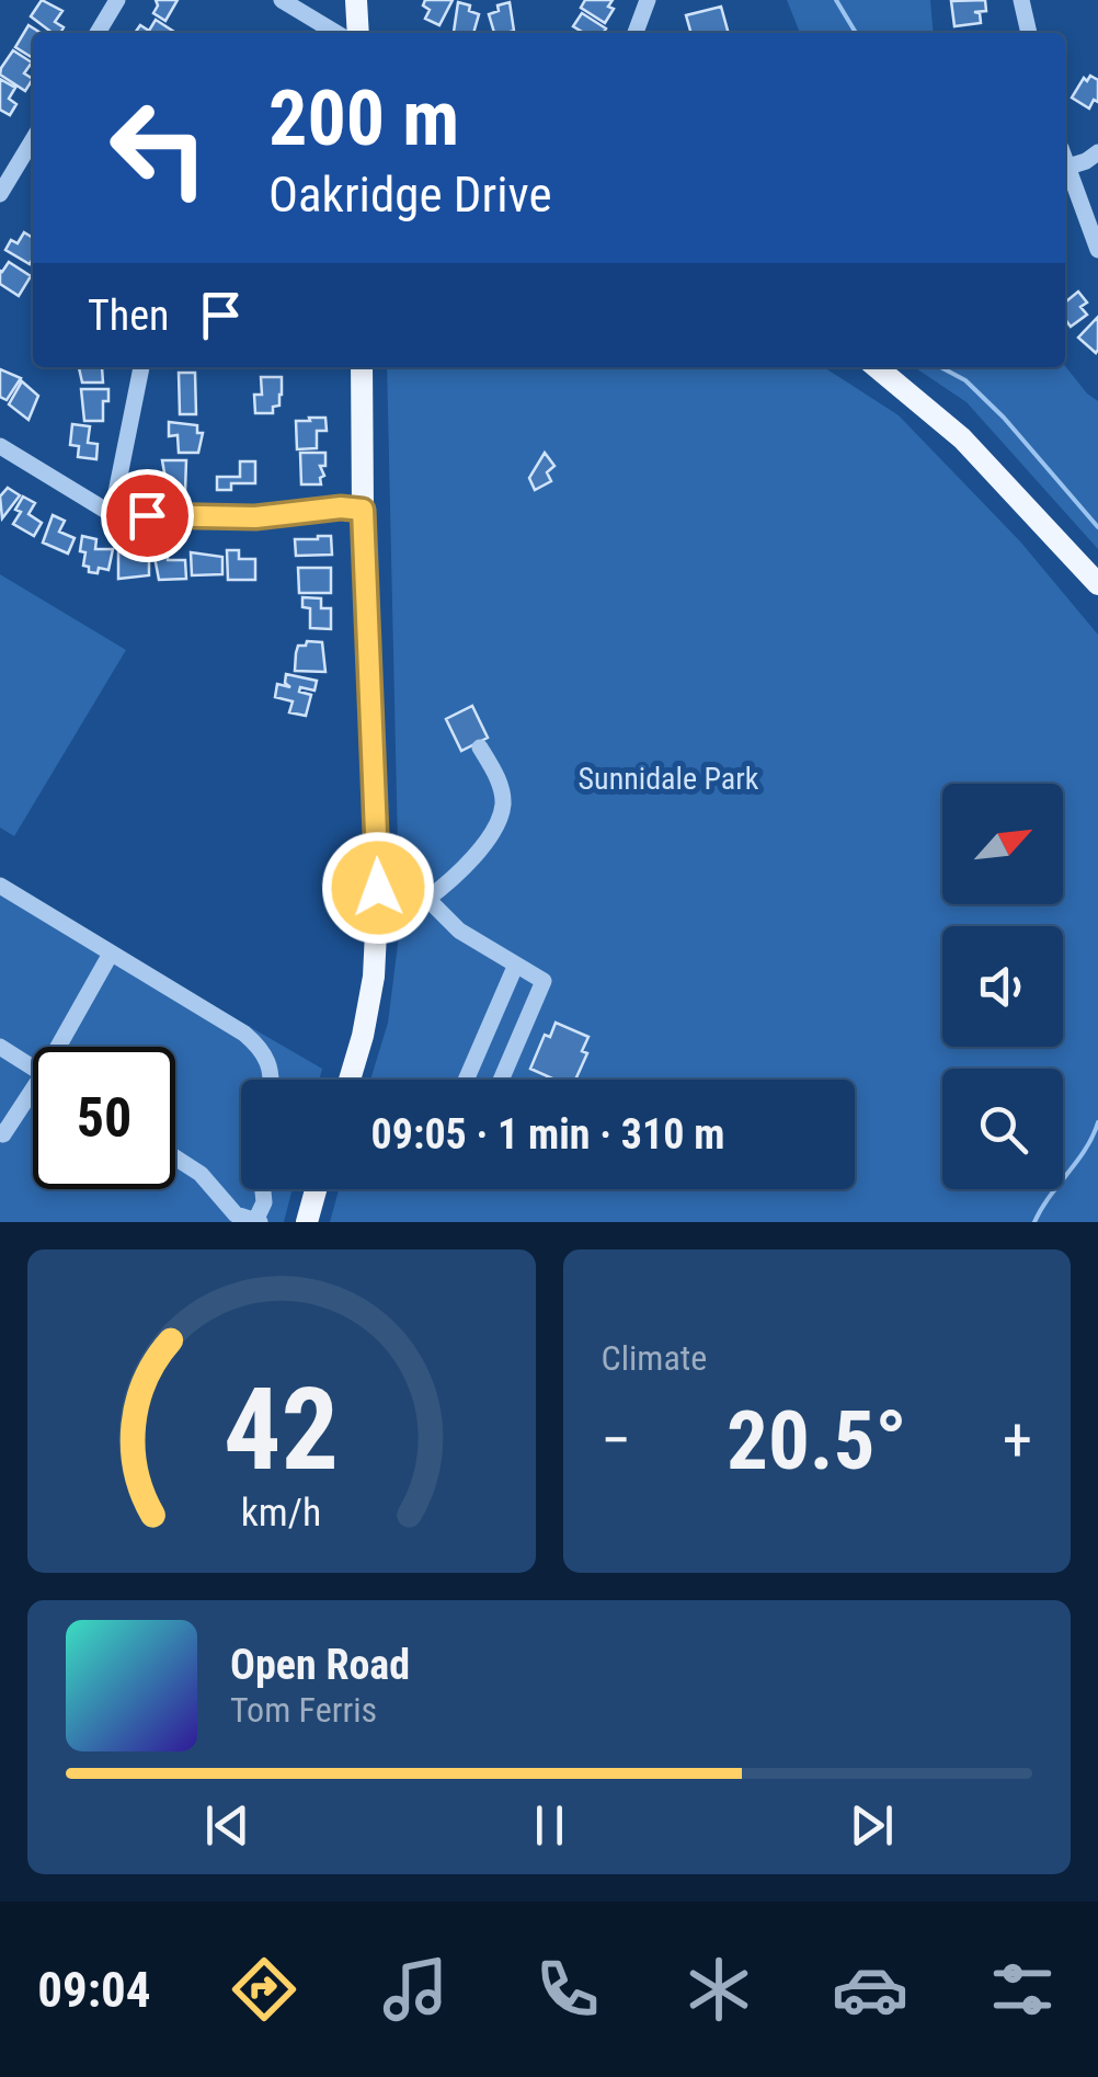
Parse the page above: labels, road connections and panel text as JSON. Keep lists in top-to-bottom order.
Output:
{
  "parks": ["Sunnidale Park"],
  "north": "top right",
  "page": {
    "turn": ["200 m", "Oakridge Drive"],
    "then": "Then",
    "limit": "50",
    "trip": "09:05 · 1 min · 310 m",
    "tile": "Climate",
    "heat": ["−", "20.5°", "+"],
    "song": ["Open Road", "Tom Ferris"],
    "tabs": "09:04",
    "gauge": ["42", "km/h"]
  }
}
